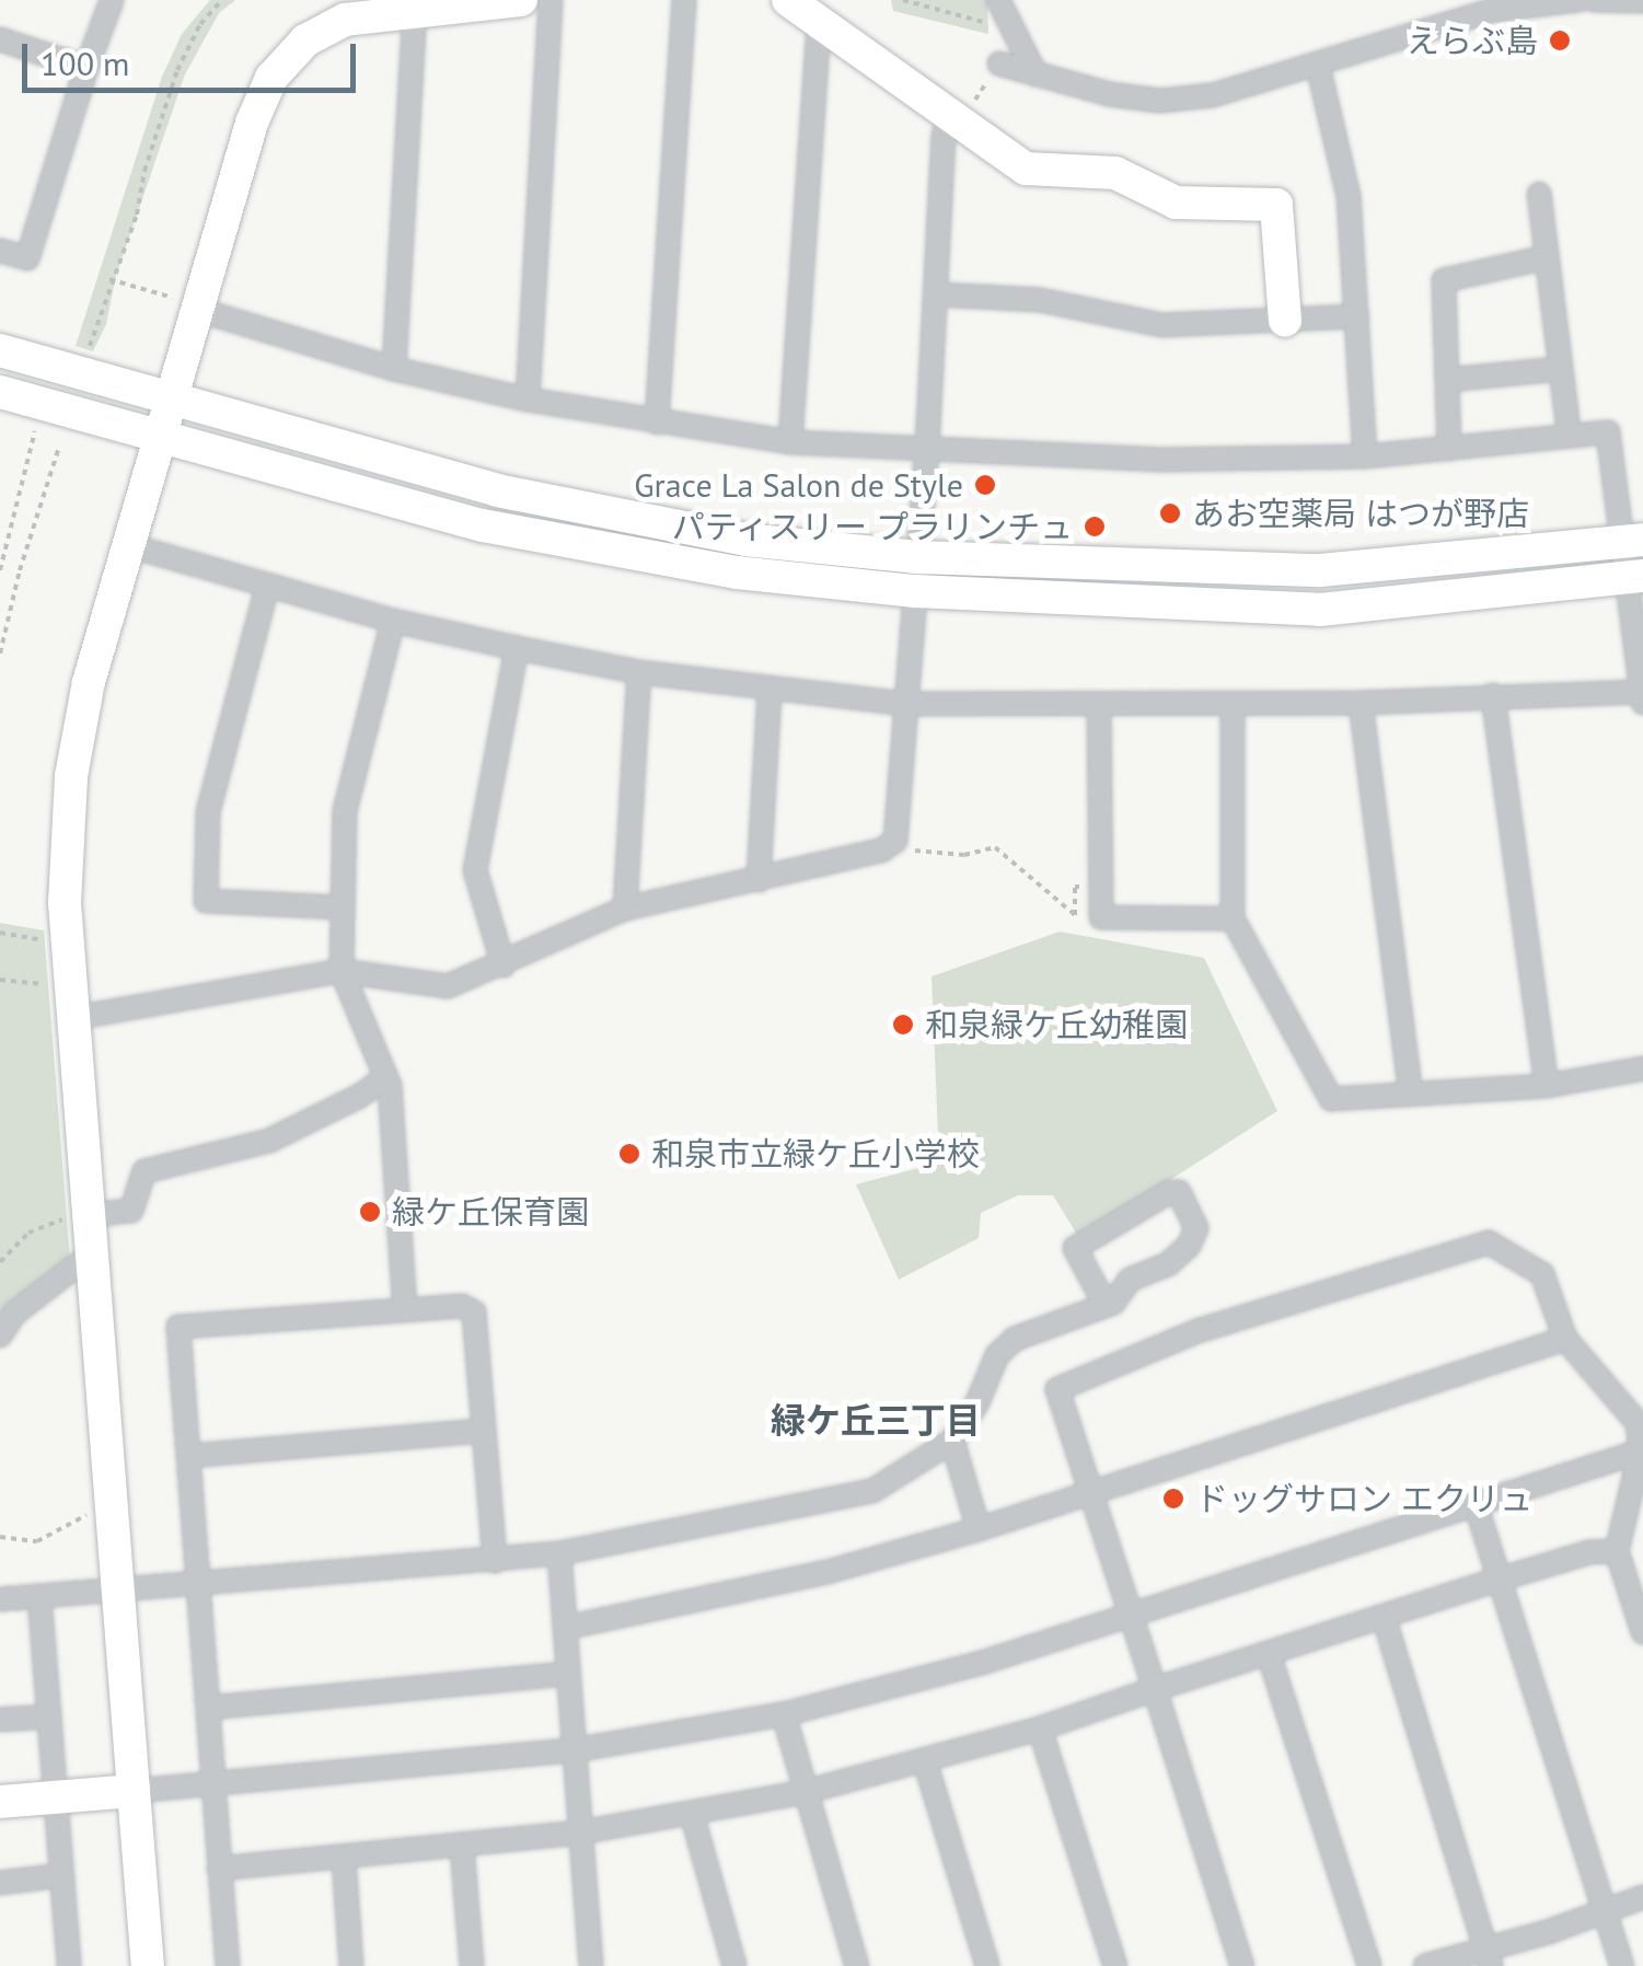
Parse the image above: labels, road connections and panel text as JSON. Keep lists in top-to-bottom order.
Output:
{
  "districts": ["緑ケ丘三丁目"],
  "places": [
    "えらぶ島",
    "Grace La Salon de Style",
    "あお空薬局 はつが野店",
    "パティスリー プラリンチュ",
    "和泉緑ケ丘幼稚園",
    "和泉市立緑ケ丘小学校",
    "緑ケ丘保育園",
    "ドッグサロン エクリュ"
  ],
  "scale_bar": "100 m"
}
